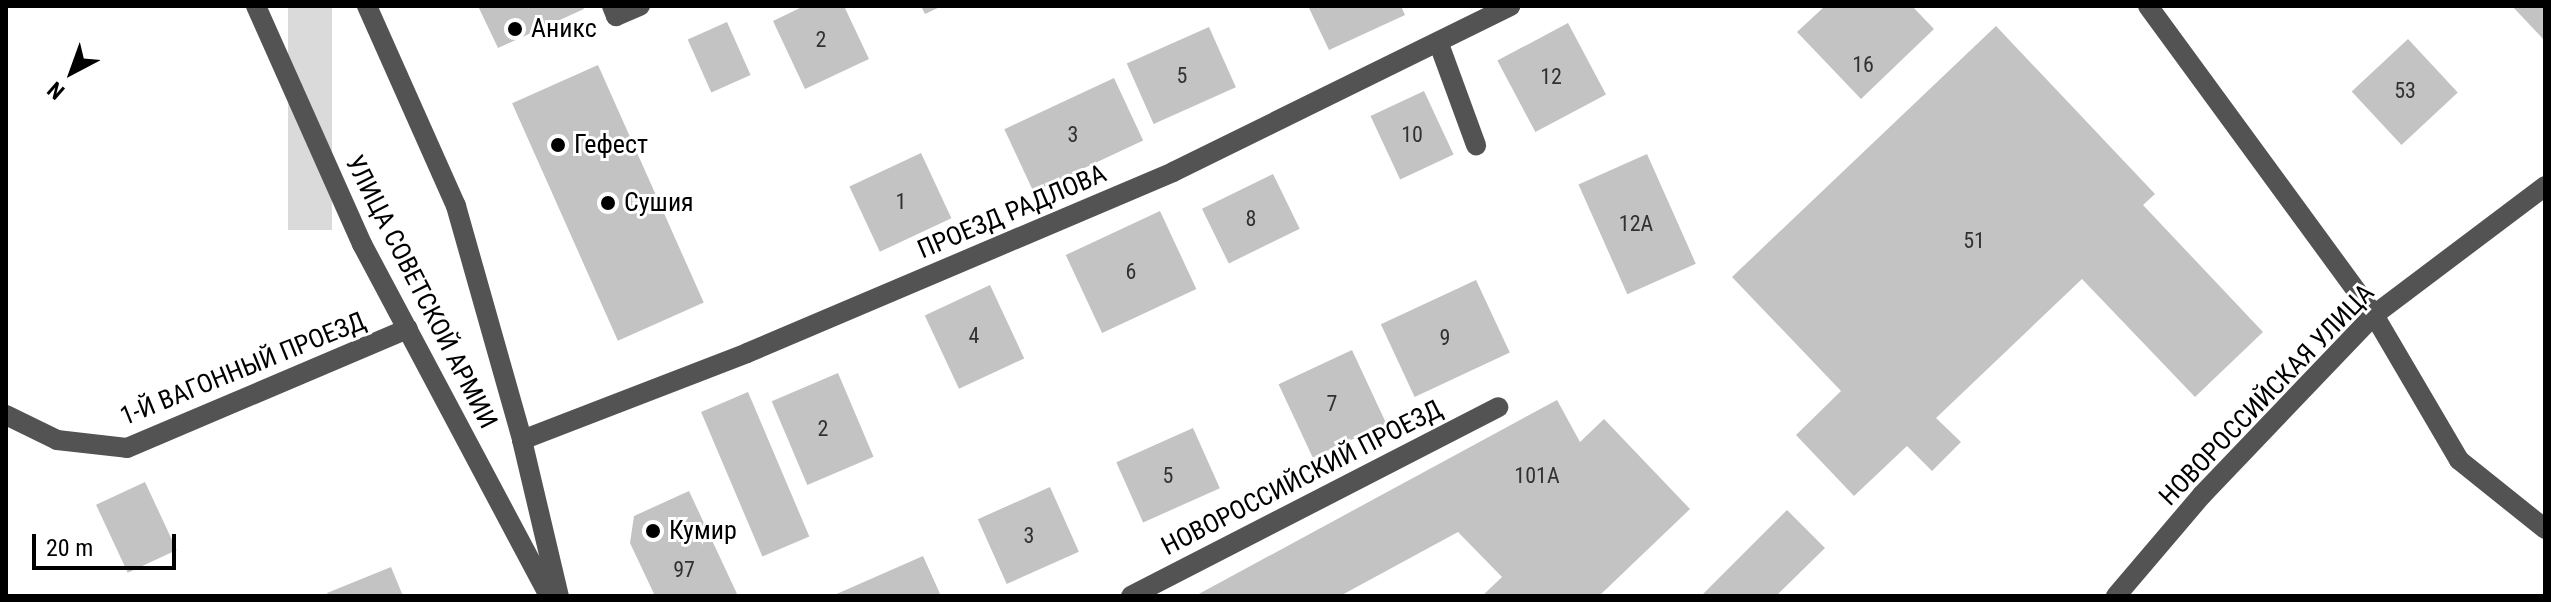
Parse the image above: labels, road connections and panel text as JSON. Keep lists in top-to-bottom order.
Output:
{
  "streets": {
    "street": [
      "ПРОЕЗД РАДЛОВА",
      "УЛИЦА СОВЕТСКОЙ АРМИИ",
      "1-Й ВАГОННЫЙ ПРОЕЗД",
      "НОВОРОССИЙСКАЯ УЛИЦА",
      "НОВОРОССИЙСКИЙ ПРОЕЗД"
    ]
  },
  "crossings": [
    ["ПРОЕЗД РАДЛОВА", "УЛИЦА СОВЕТСКОЙ АРМИИ"],
    ["УЛИЦА СОВЕТСКОЙ АРМИИ", "1-Й ВАГОННЫЙ ПРОЕЗД"]
  ],
  "places": [
    "Аникс",
    "Гефест",
    "Сушия",
    "Кумир"
  ],
  "house_numbers": [
    "2",
    "16",
    "5",
    "12",
    "53",
    "3",
    "10",
    "1",
    "8",
    "12А",
    "51",
    "6",
    "4",
    "9",
    "7",
    "2",
    "5",
    "101А",
    "3",
    "97"
  ],
  "scale_bar": "20 m",
  "north": "bottom left"
}
